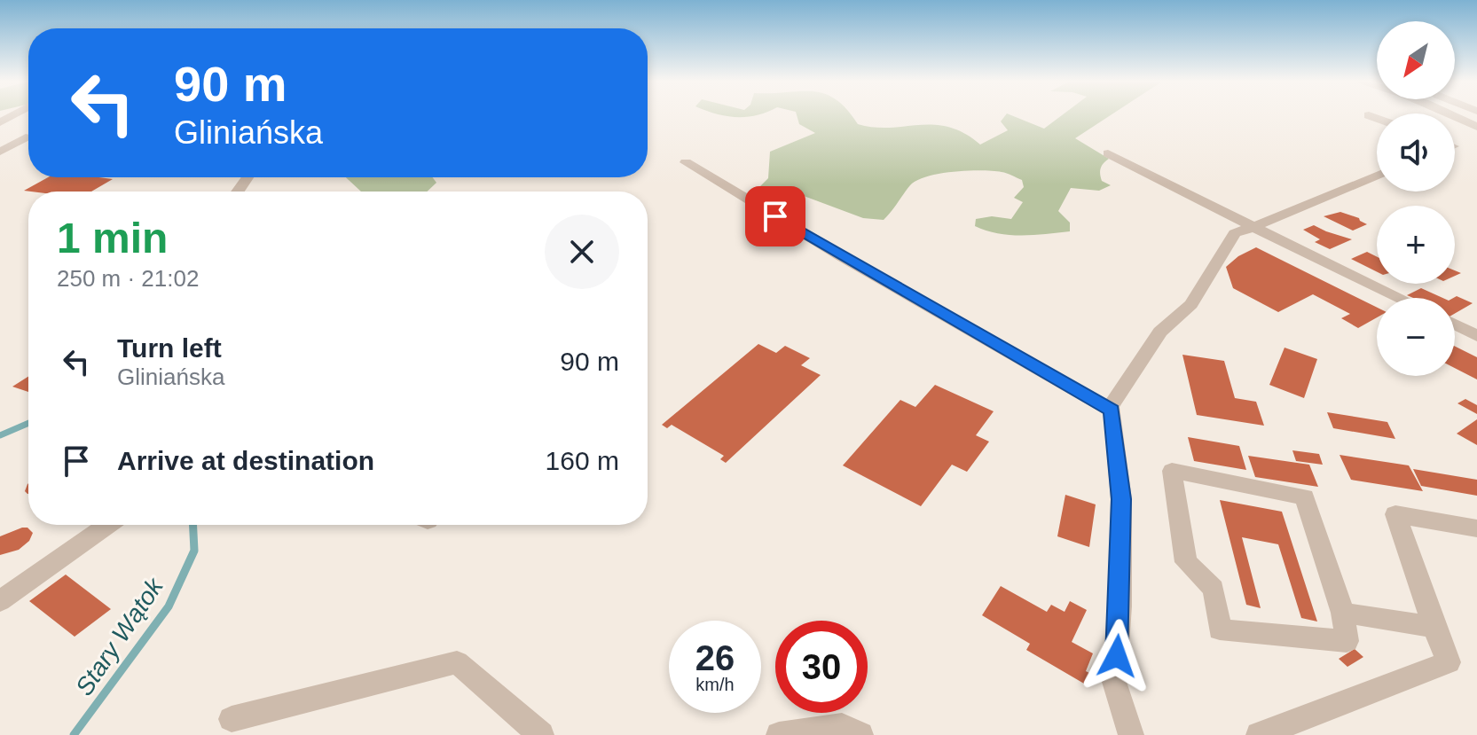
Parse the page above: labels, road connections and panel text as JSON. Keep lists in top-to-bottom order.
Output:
{
  "water": ["Stary Wątok"],
  "north": "bottom left",
  "page": {
    "map_buttons": ["+", "−"],
    "turn": ["90 m", "Gliniańska"],
    "heading": ["1 min", "250 m · 21:02"],
    "list": [
      {
        "name": "Turn left",
        "note": "Gliniańska",
        "value": "90 m"
      },
      {
        "name": "Arrive at destination",
        "value": "160 m"
      }
    ],
    "speed": "26 km/h",
    "limit": "30"
  }
}
